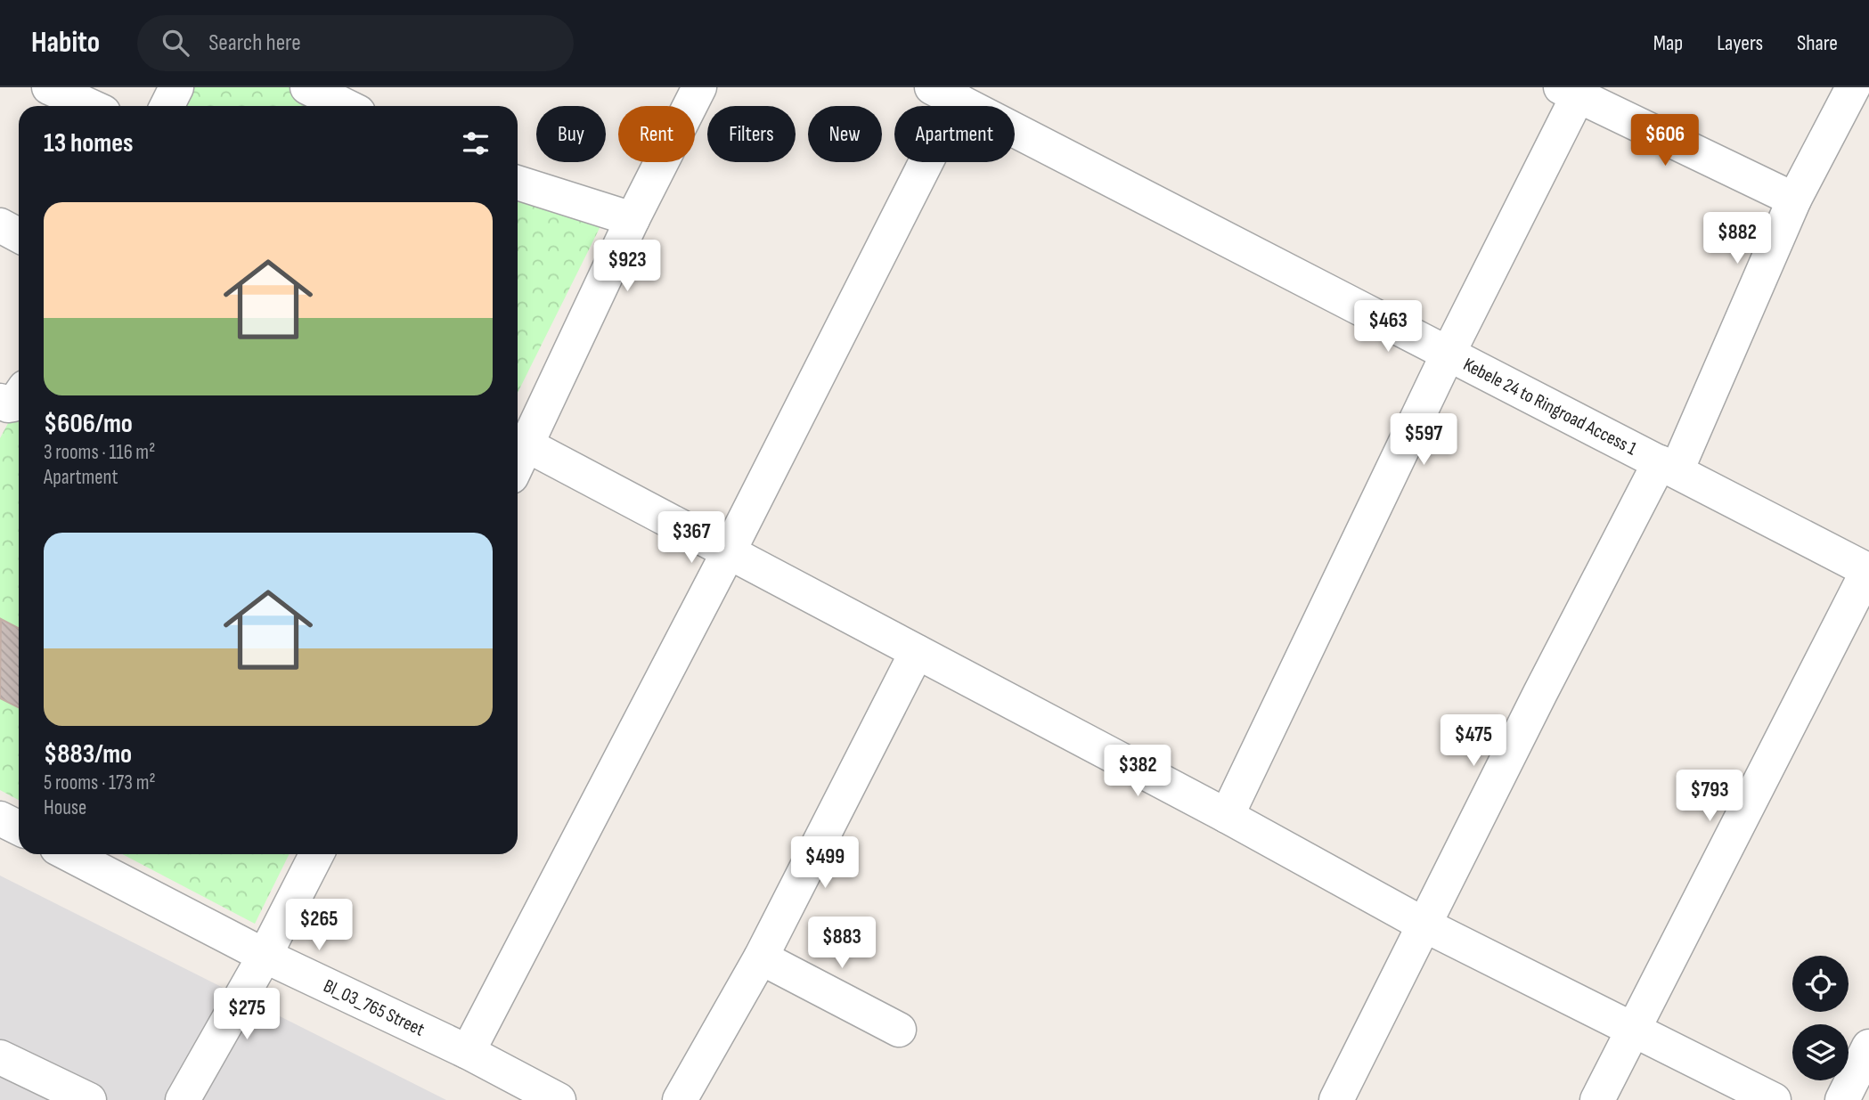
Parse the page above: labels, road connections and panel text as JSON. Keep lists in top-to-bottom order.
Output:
{
  "streets": {
    "street": ["Kebele 24 to Ringroad Access 1", "Bl_03_765 Street"]
  },
  "page": {
    "header": "Habito",
    "search": "Search here",
    "nav": ["Map", "Layers", "Share"],
    "chip": [
      "Buy",
      "Rent",
      "Filters",
      "New",
      "Apartment"
    ],
    "heading": "13 homes",
    "price": [
      "$606",
      "$882",
      "$923",
      "$463",
      "$597",
      "$367",
      "$475",
      "$382",
      "$793",
      "$499",
      "$265",
      "$883",
      "$275"
    ],
    "list": [
      {
        "name": "$606/mo",
        "note": "3 rooms · 116 m² · Apartment"
      },
      {
        "name": "$883/mo",
        "note": "5 rooms · 173 m² · House"
      }
    ]
  }
}
